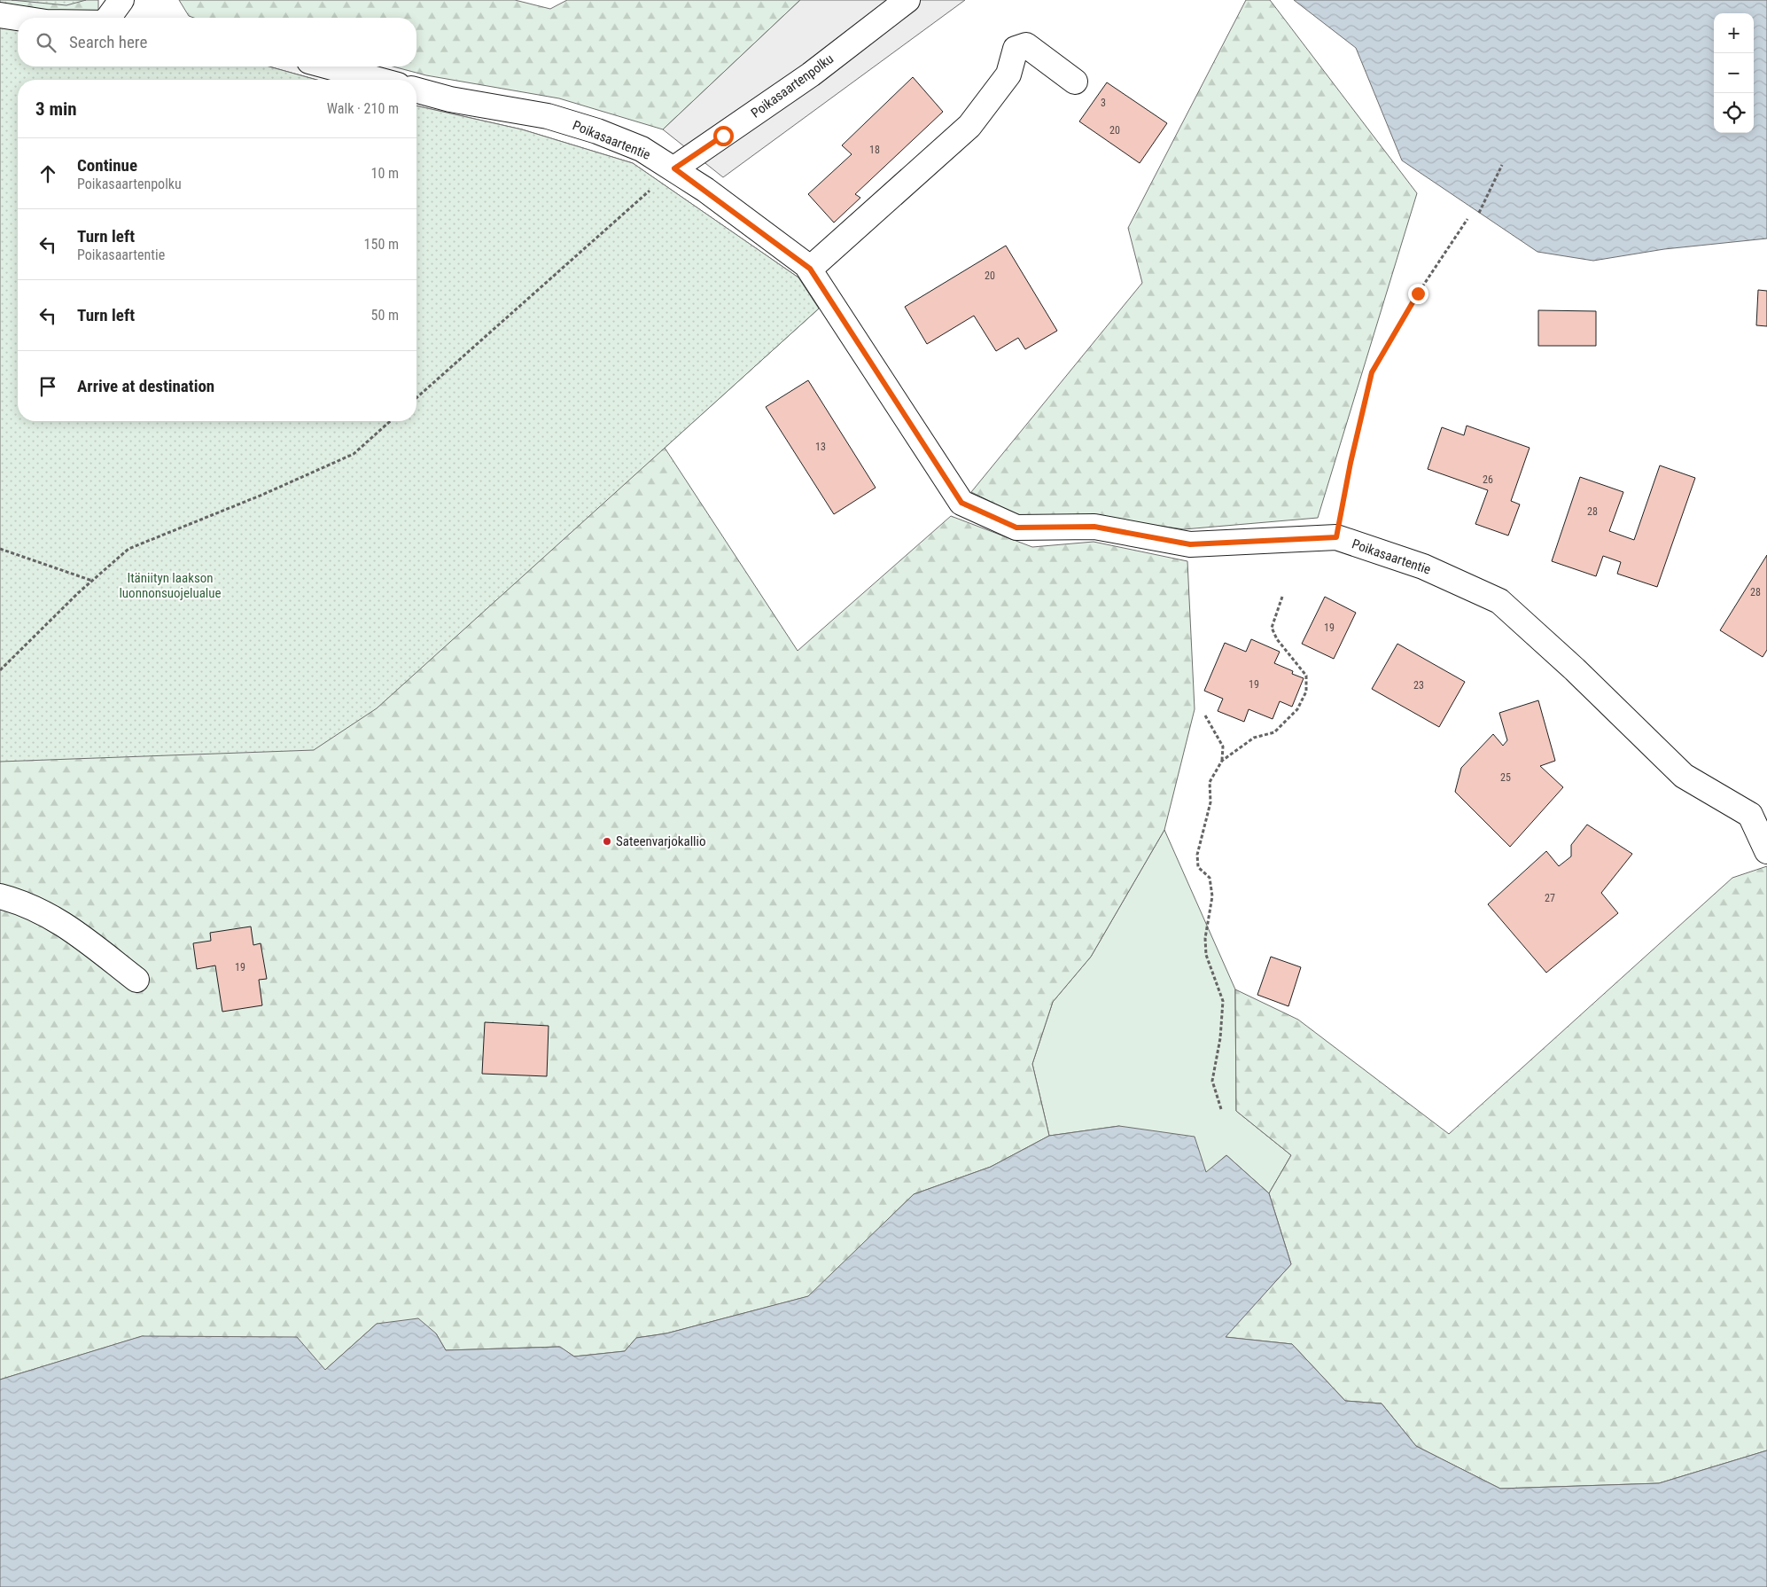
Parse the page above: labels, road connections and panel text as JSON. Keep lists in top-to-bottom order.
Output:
{
  "streets": {
    "street": ["Poikasaartenpolku", "Poikasaartentie"]
  },
  "crossings": [
    ["Poikasaartenpolku", "Poikasaartentie"]
  ],
  "parks": ["Itäniityn laakson luonnonsuojelualue"],
  "places": ["Sateenvarjokallio"],
  "house_numbers": [
    "3",
    "20",
    "18",
    "20",
    "13",
    "26",
    "28",
    "28",
    "19",
    "19",
    "23",
    "25",
    "27",
    "19"
  ],
  "page": {
    "map_buttons": ["+", "−"],
    "search": "Search here",
    "heading": ["3 min", "Walk · 210 m"],
    "list": [
      ["Continue", "Poikasaartenpolku", "10 m"],
      ["Turn left", "Poikasaartentie", "150 m"],
      ["Turn left", "50 m"],
      "Arrive at destination"
    ]
  }
}
